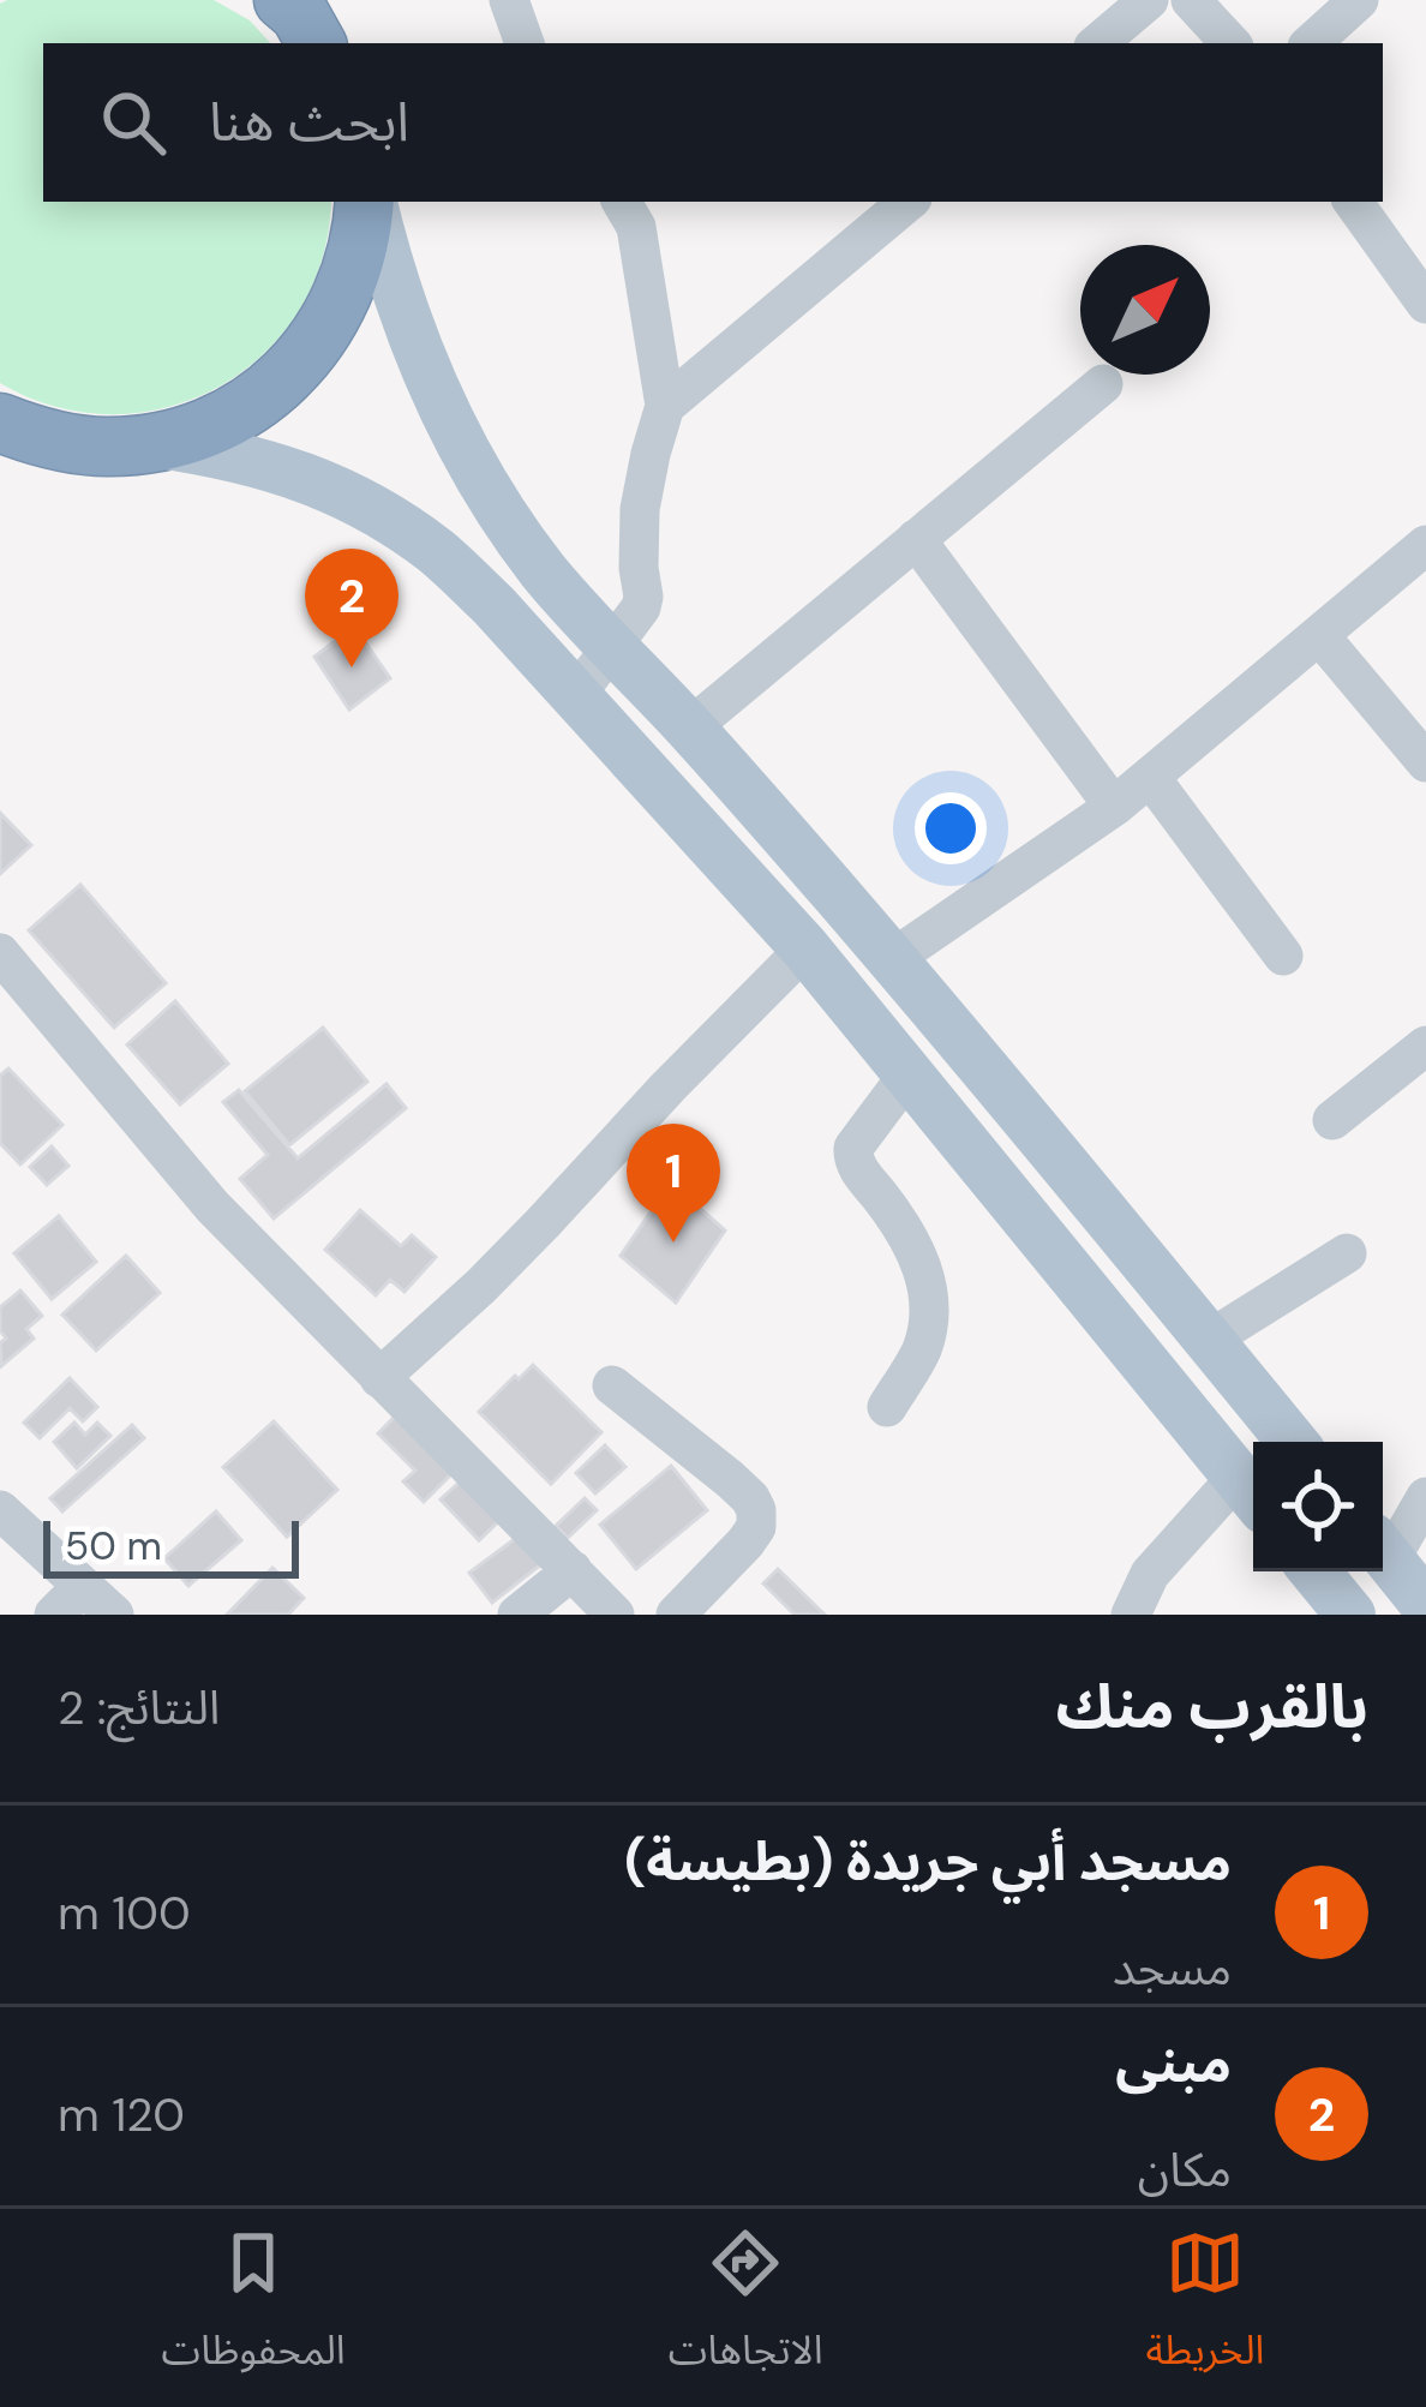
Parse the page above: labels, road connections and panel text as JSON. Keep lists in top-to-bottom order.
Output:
{
  "scale_bar": "50 m",
  "north": "top right",
  "page": {
    "search": "ابحث هنا",
    "pins": ["2", "1"],
    "scale": "50 m",
    "heading": ["بالقرب منك", "النتائج: 2"],
    "list": [
      {
        "mark": "1",
        "name": "مسجد أبي جريدة (بطيسة)",
        "note": "مسجد",
        "value": "100 m"
      },
      {
        "mark": "2",
        "name": "مبنى",
        "note": "مكان",
        "value": "120 m"
      }
    ],
    "nav": ["الخريطة", "الاتجاهات", "المحفوظات"]
  }
}
